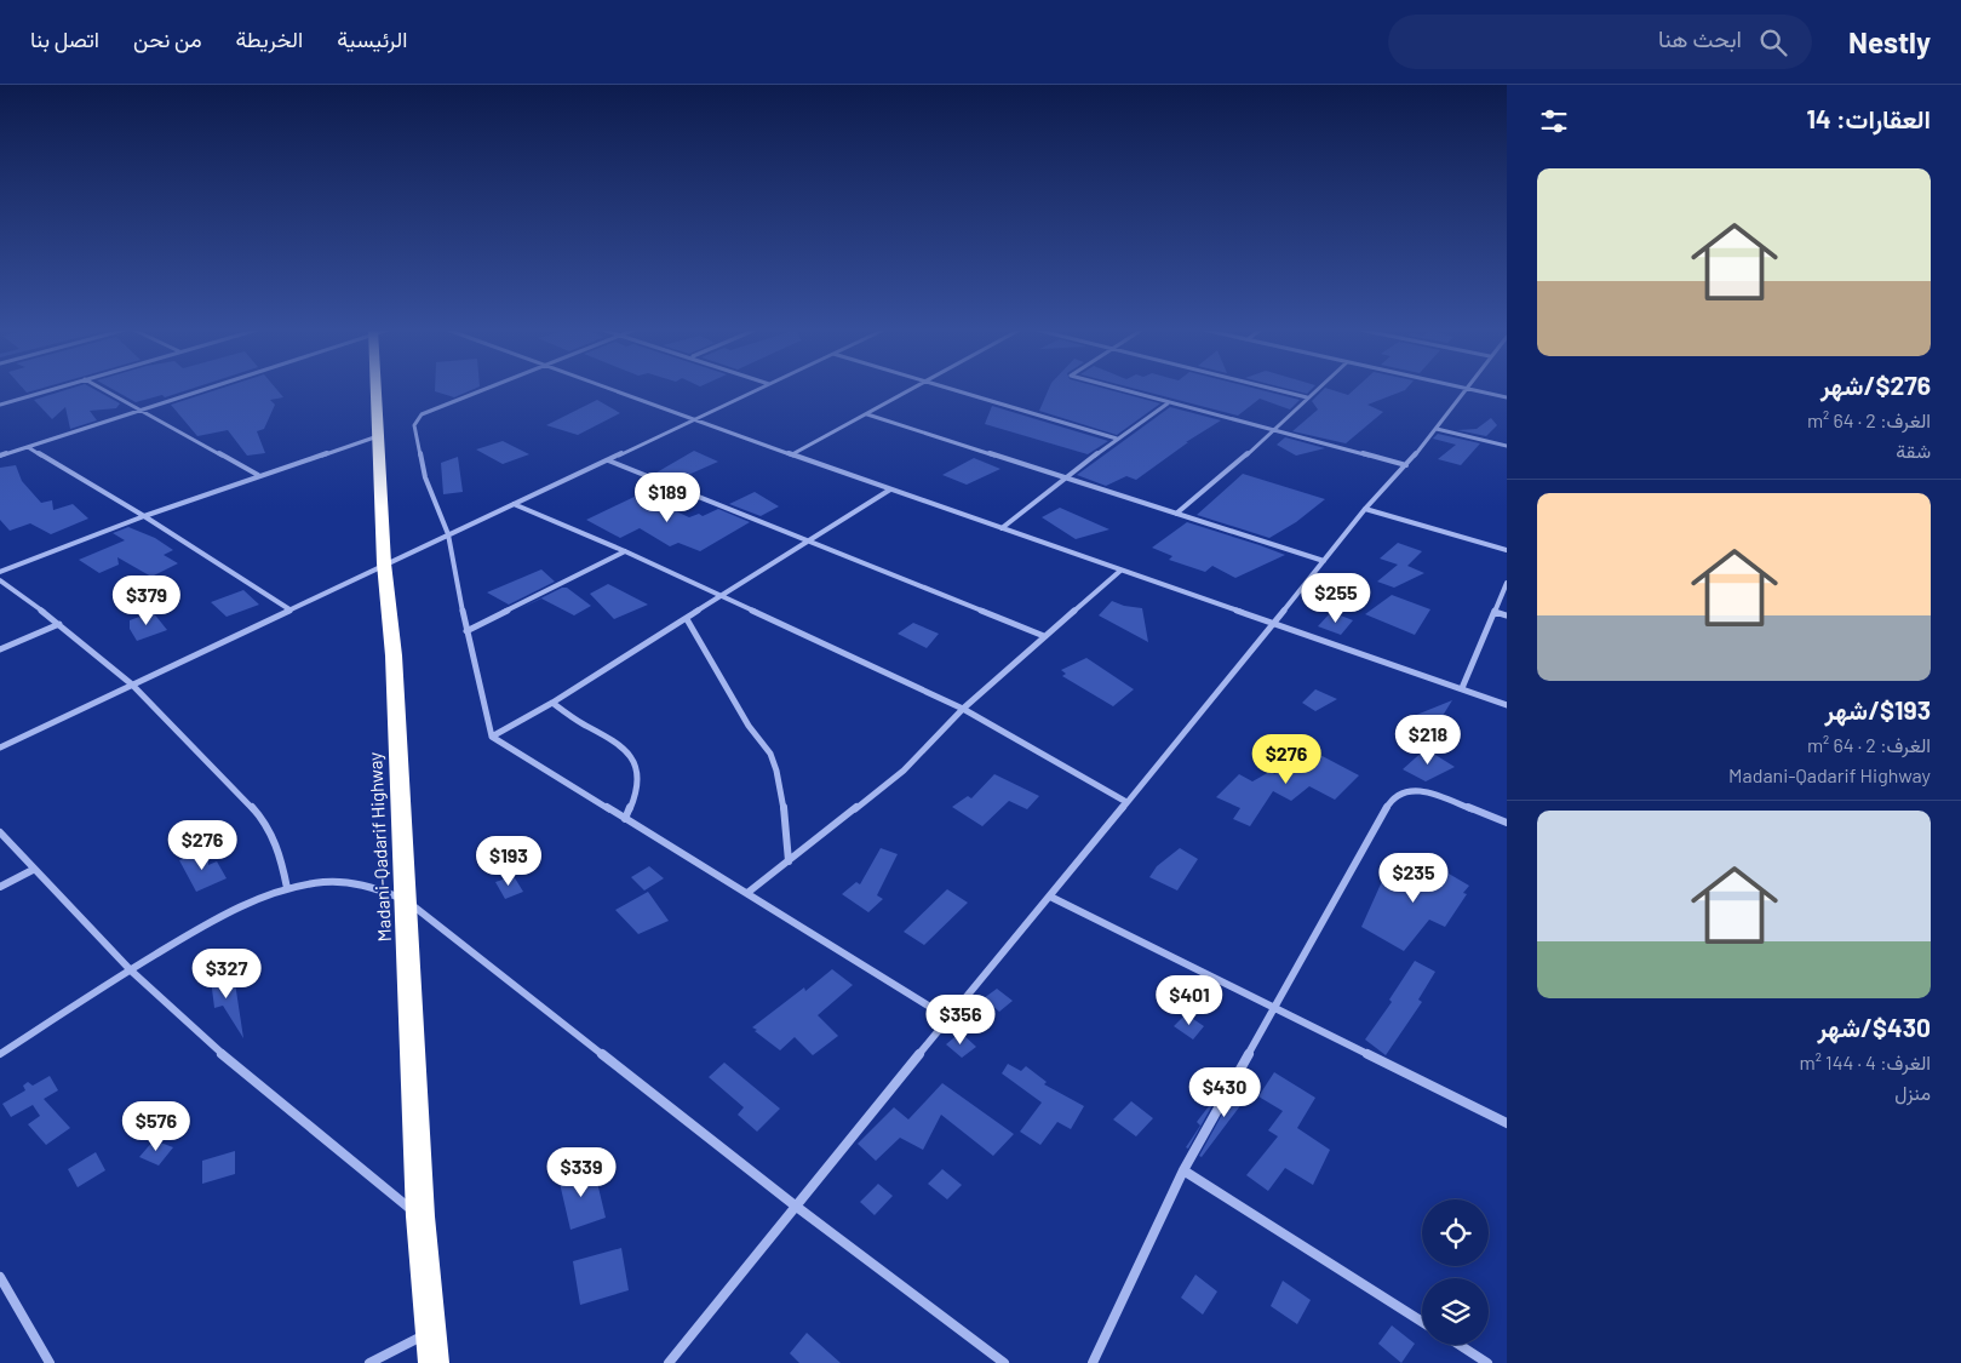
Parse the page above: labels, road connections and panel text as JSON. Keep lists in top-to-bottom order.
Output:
{
  "streets": {
    "highway": ["Madani-Qadarif Highway"]
  },
  "page": {
    "header": "Nestly",
    "search": "ابحث هنا",
    "nav": [
      "الرئيسية",
      "الخريطة",
      "من نحن",
      "اتصل بنا"
    ],
    "heading": "العقارات: 14",
    "list": [
      {
        "name": "$276/شهر",
        "note": "الغرف: 2 · 64 m² · شقة"
      },
      {
        "name": "$193/شهر",
        "note": "الغرف: 2 · 64 m² · Madani-Qadarif Highway"
      },
      {
        "name": "$430/شهر",
        "note": "الغرف: 4 · 144 m² · منزل"
      }
    ],
    "price": [
      "$189",
      "$255",
      "$379",
      "$218",
      "$276",
      "$276",
      "$193",
      "$235",
      "$327",
      "$401",
      "$356",
      "$430",
      "$576",
      "$339"
    ]
  }
}
